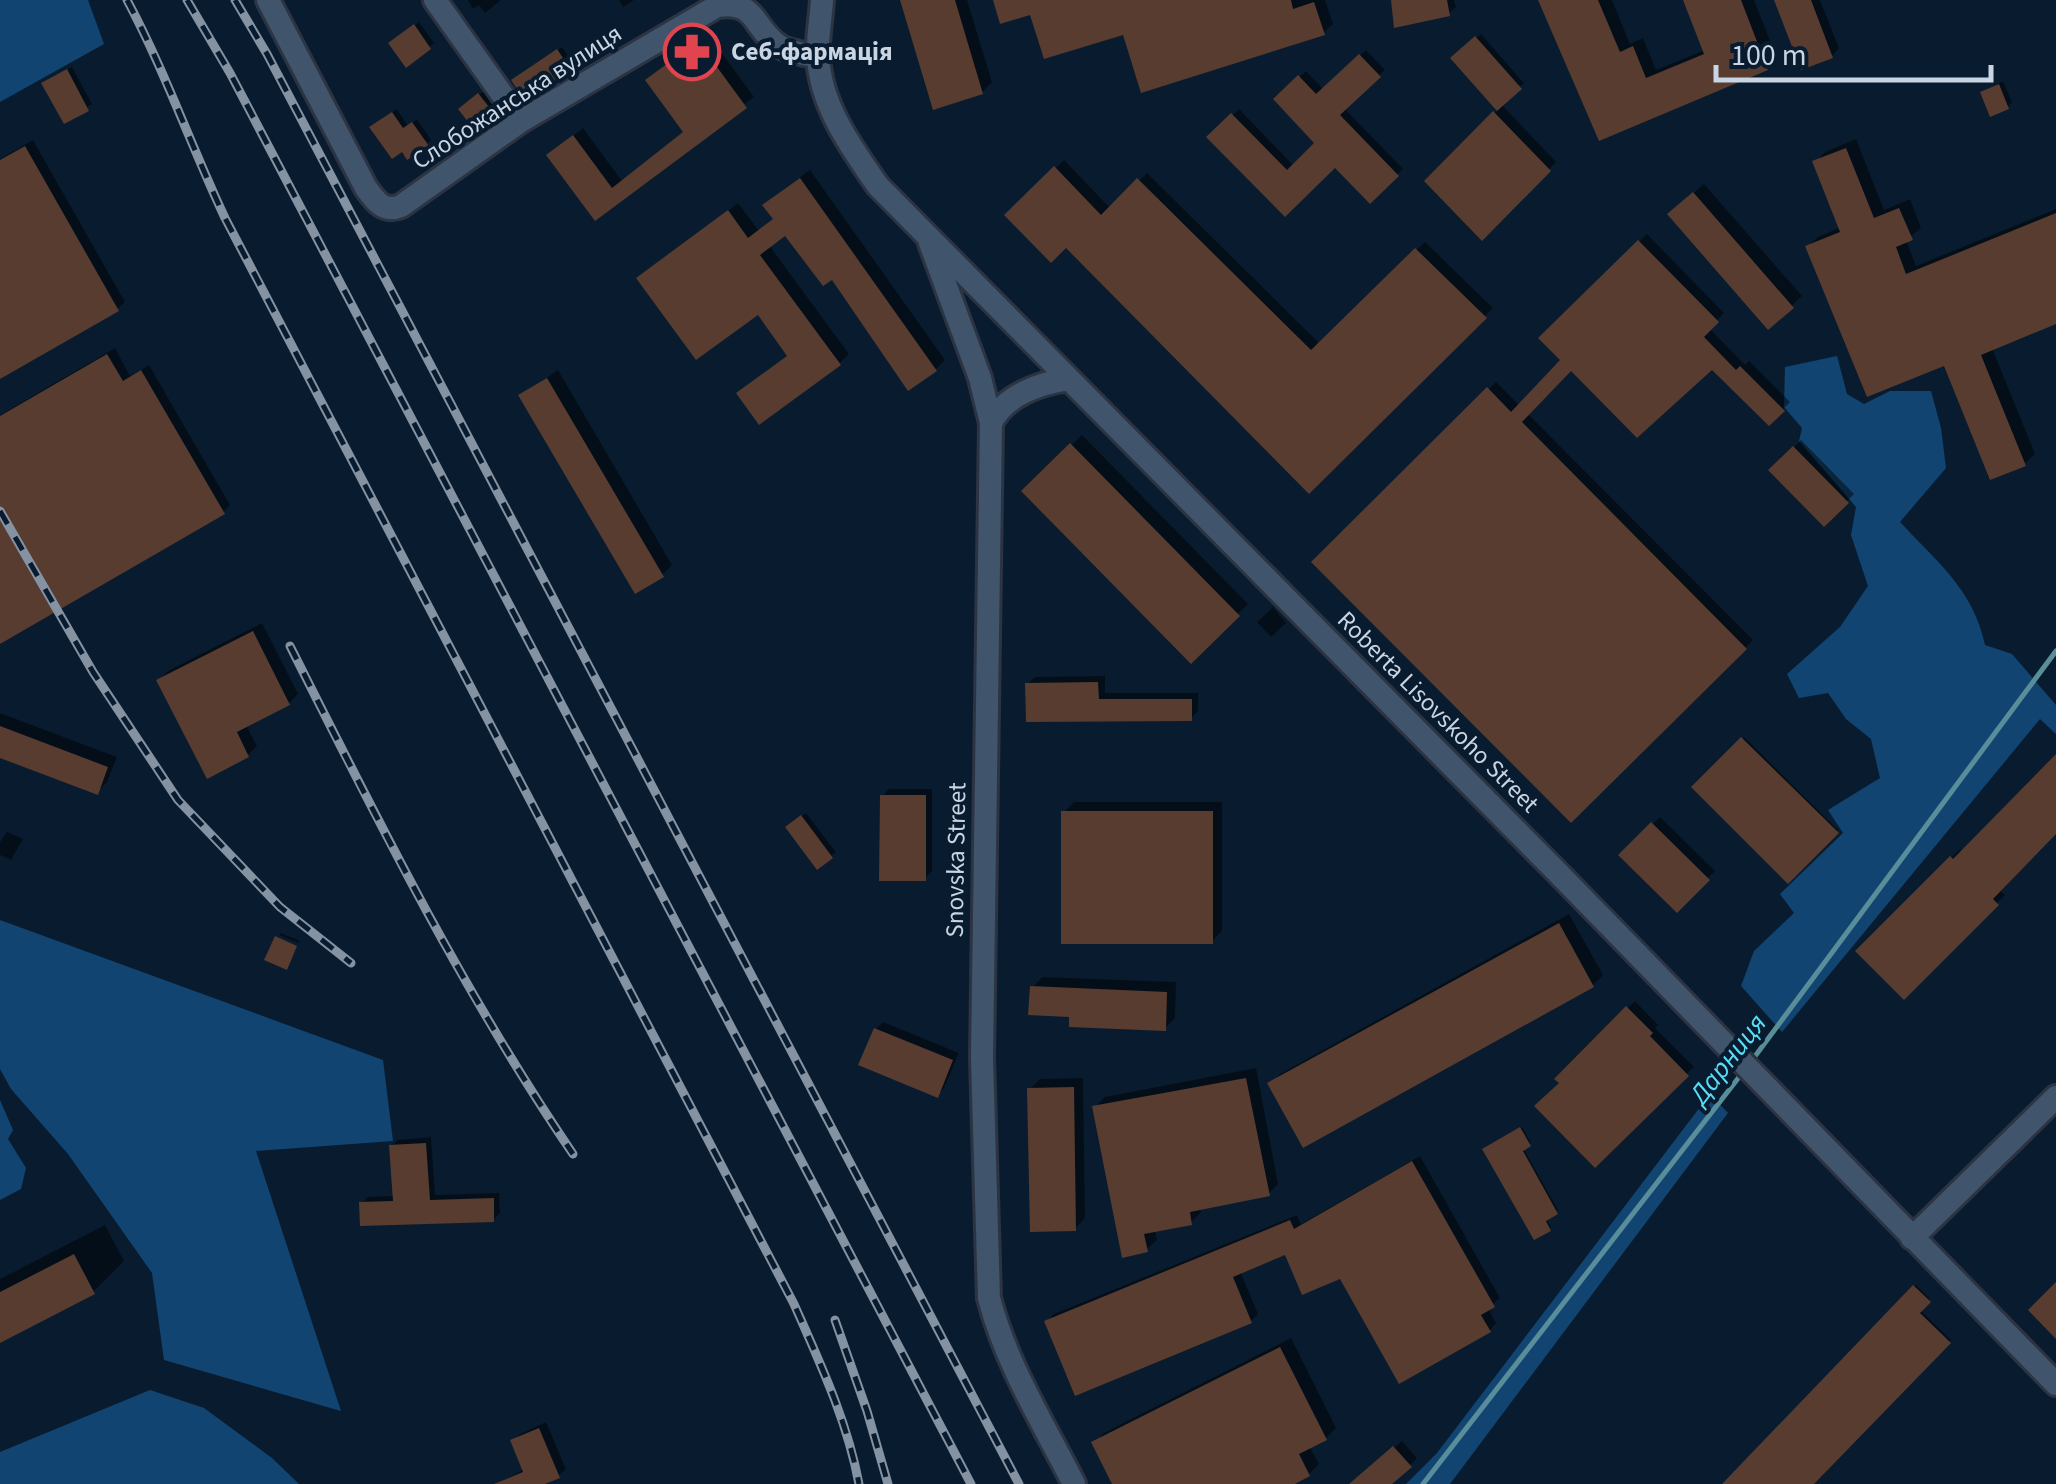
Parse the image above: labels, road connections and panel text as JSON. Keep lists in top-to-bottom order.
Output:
{
  "streets": {
    "street": ["Слобожанська вулиця", "Roberta Lisovskoho Street", "Snovska Street"]
  },
  "crossings": [
    ["Слобожанська вулиця", "Roberta Lisovskoho Street"],
    ["Roberta Lisovskoho Street", "Snovska Street"]
  ],
  "water": ["Дарниця"],
  "places": {
    "pharmacy": ["Себ-фармація"]
  },
  "scale_bar": "100 m"
}
